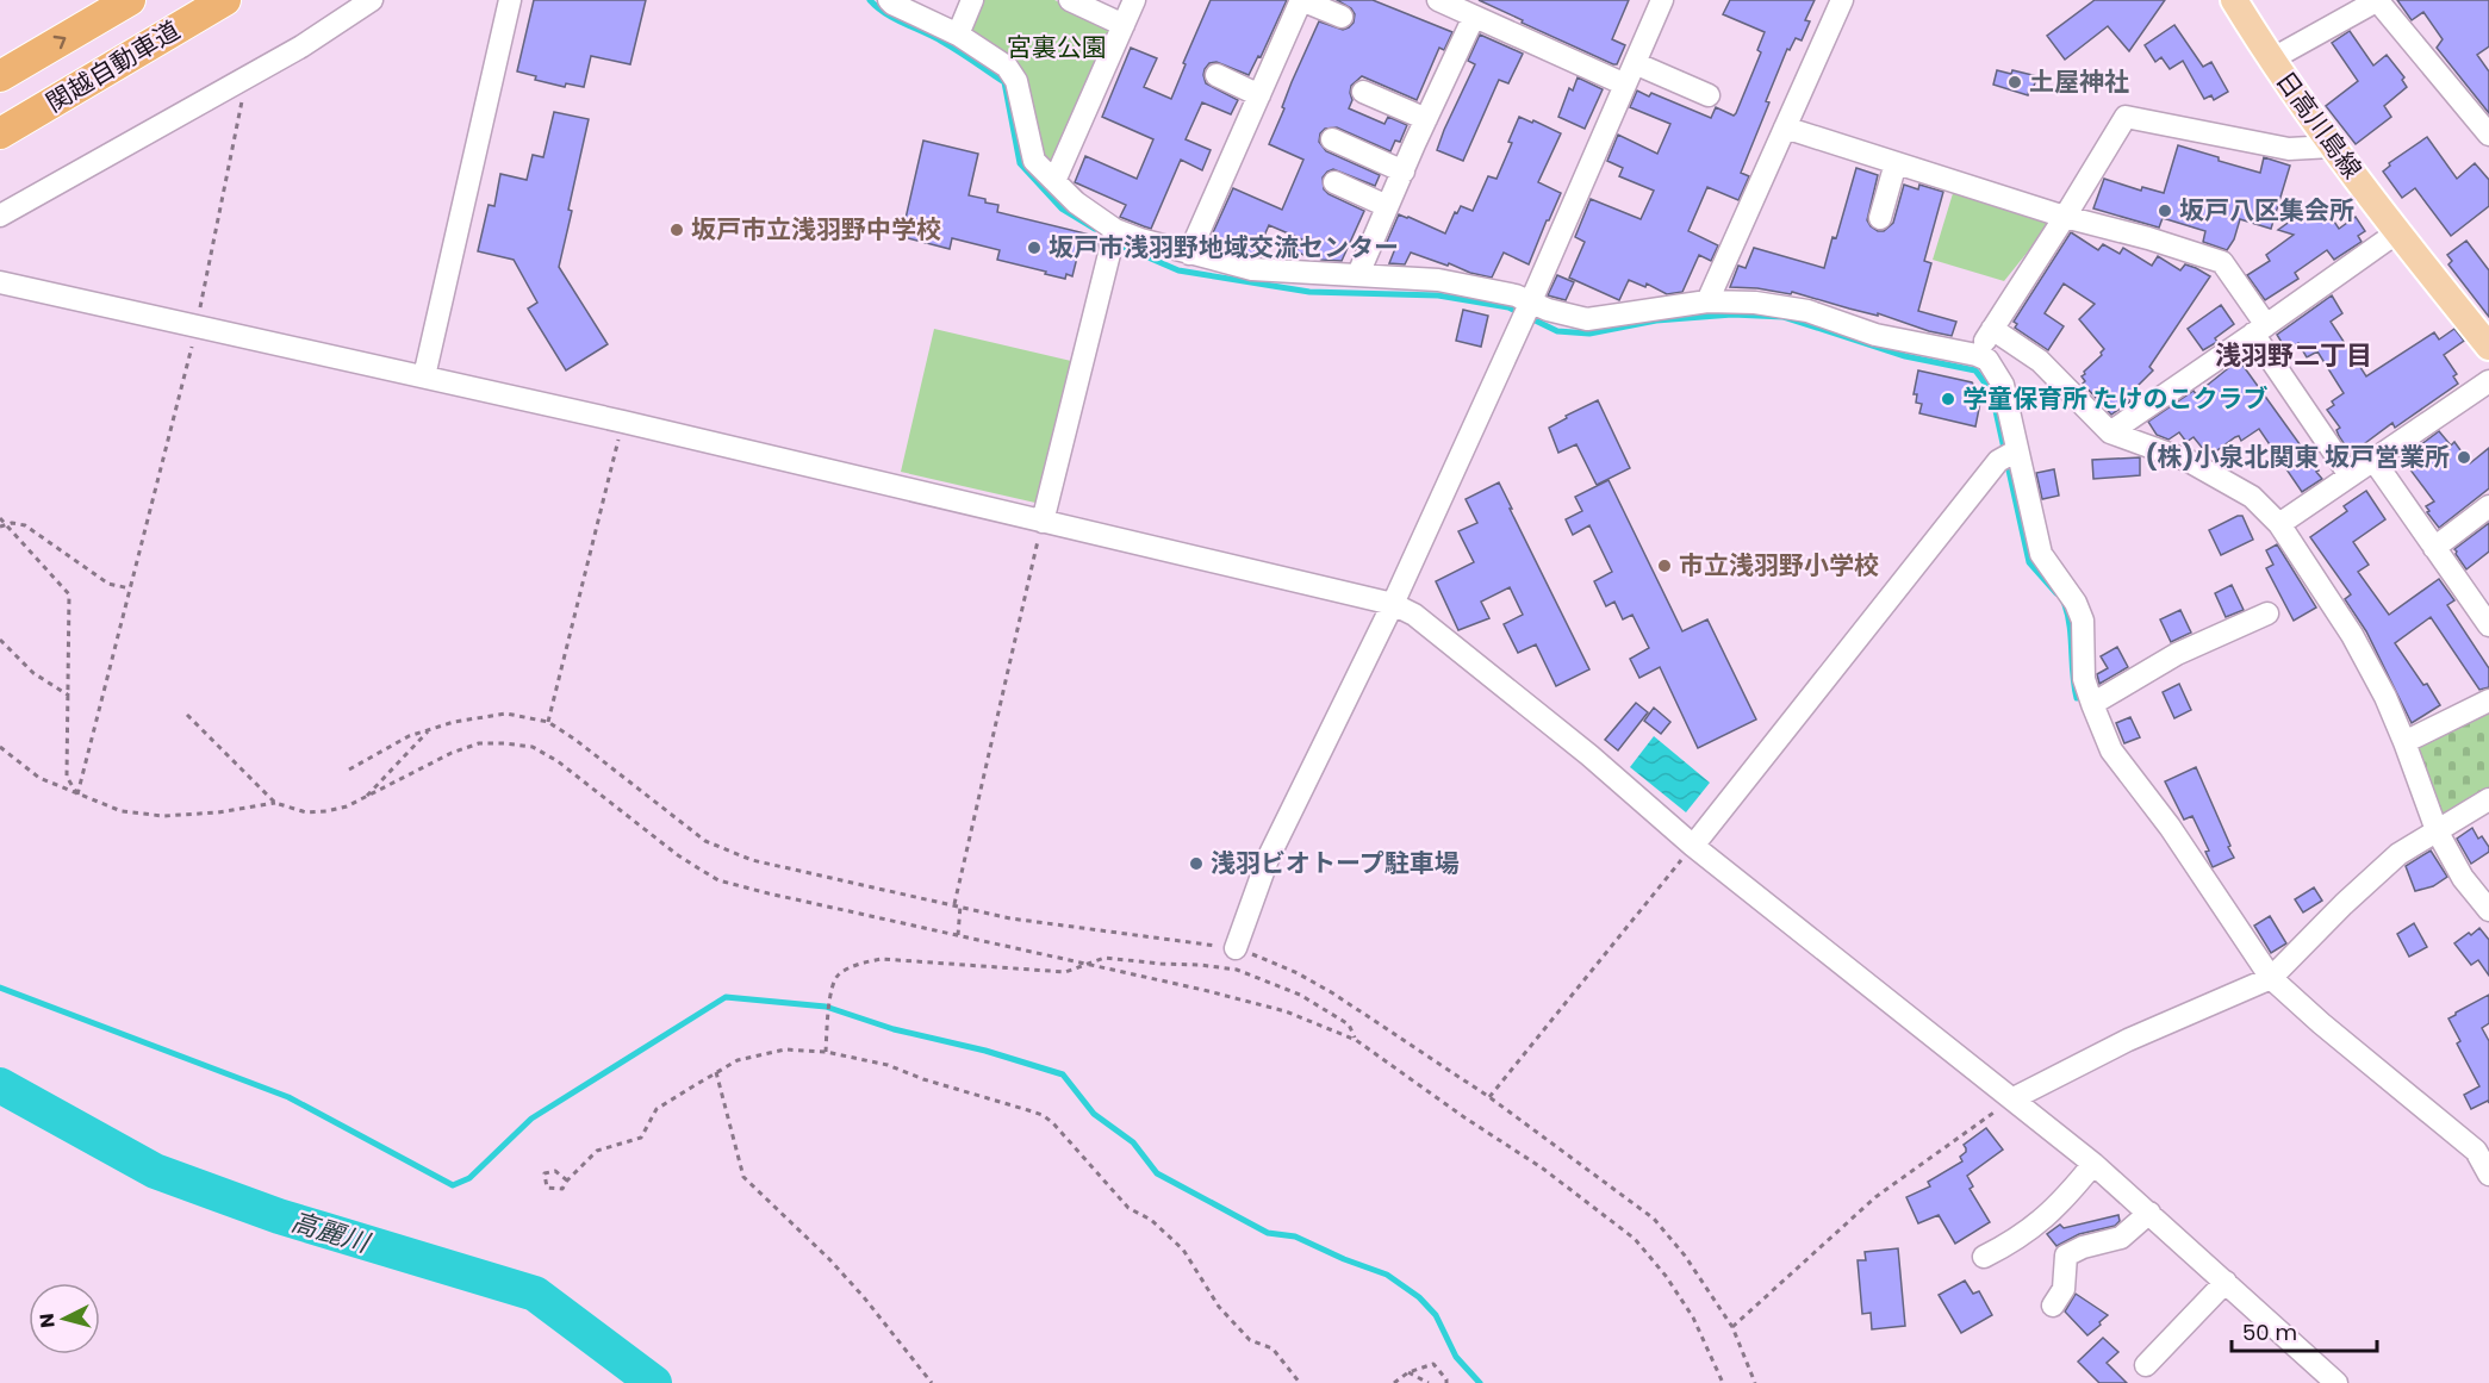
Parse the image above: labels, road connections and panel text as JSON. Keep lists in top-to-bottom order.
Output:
{
  "streets": {
    "highway": ["関越自動車道"],
    "main road": ["日高川島線"]
  },
  "districts": ["浅羽野二丁目"],
  "water": ["高麗川"],
  "parks": ["宮裏公園"],
  "places": [
    "土屋神社",
    "坂戸八区集会所",
    "坂戸市立浅羽野中学校",
    "坂戸市浅羽野地域交流センター",
    "学童保育所 たけのこクラブ",
    "(株)小泉北関東 坂戸営業所",
    "市立浅羽野小学校",
    "浅羽ビオトープ駐車場"
  ],
  "scale_bar": "50 m",
  "north": "left"
}
